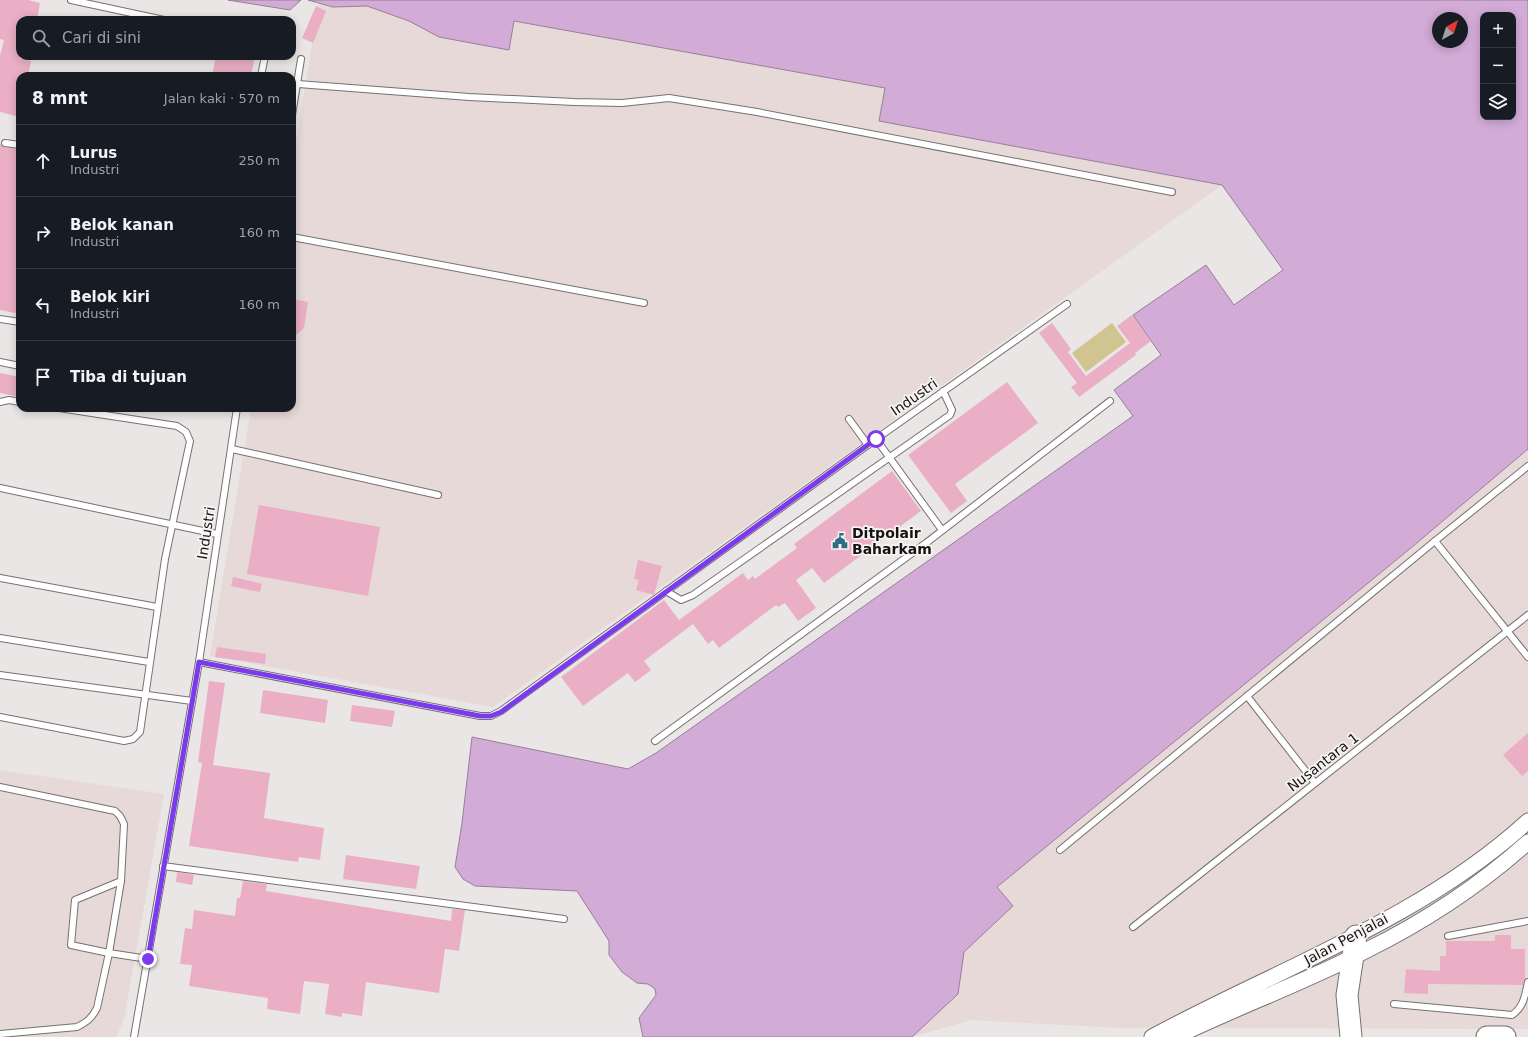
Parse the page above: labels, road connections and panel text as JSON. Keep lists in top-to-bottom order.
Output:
{
  "streets": {
    "street": ["Jalan Penjalai"],
    "lane": ["Industri", "Nusantara 1"]
  },
  "places": {
    "public building": ["Ditpolair Baharkam"]
  },
  "north": "top right",
  "page": {
    "map_buttons": ["+", "−"],
    "search": "Cari di sini",
    "heading": ["8 mnt", "Jalan kaki · 570 m"],
    "list": [
      ["Lurus", "Industri", "250 m"],
      ["Belok kanan", "Industri", "160 m"],
      ["Belok kiri", "Industri", "160 m"],
      "Tiba di tujuan"
    ]
  }
}
